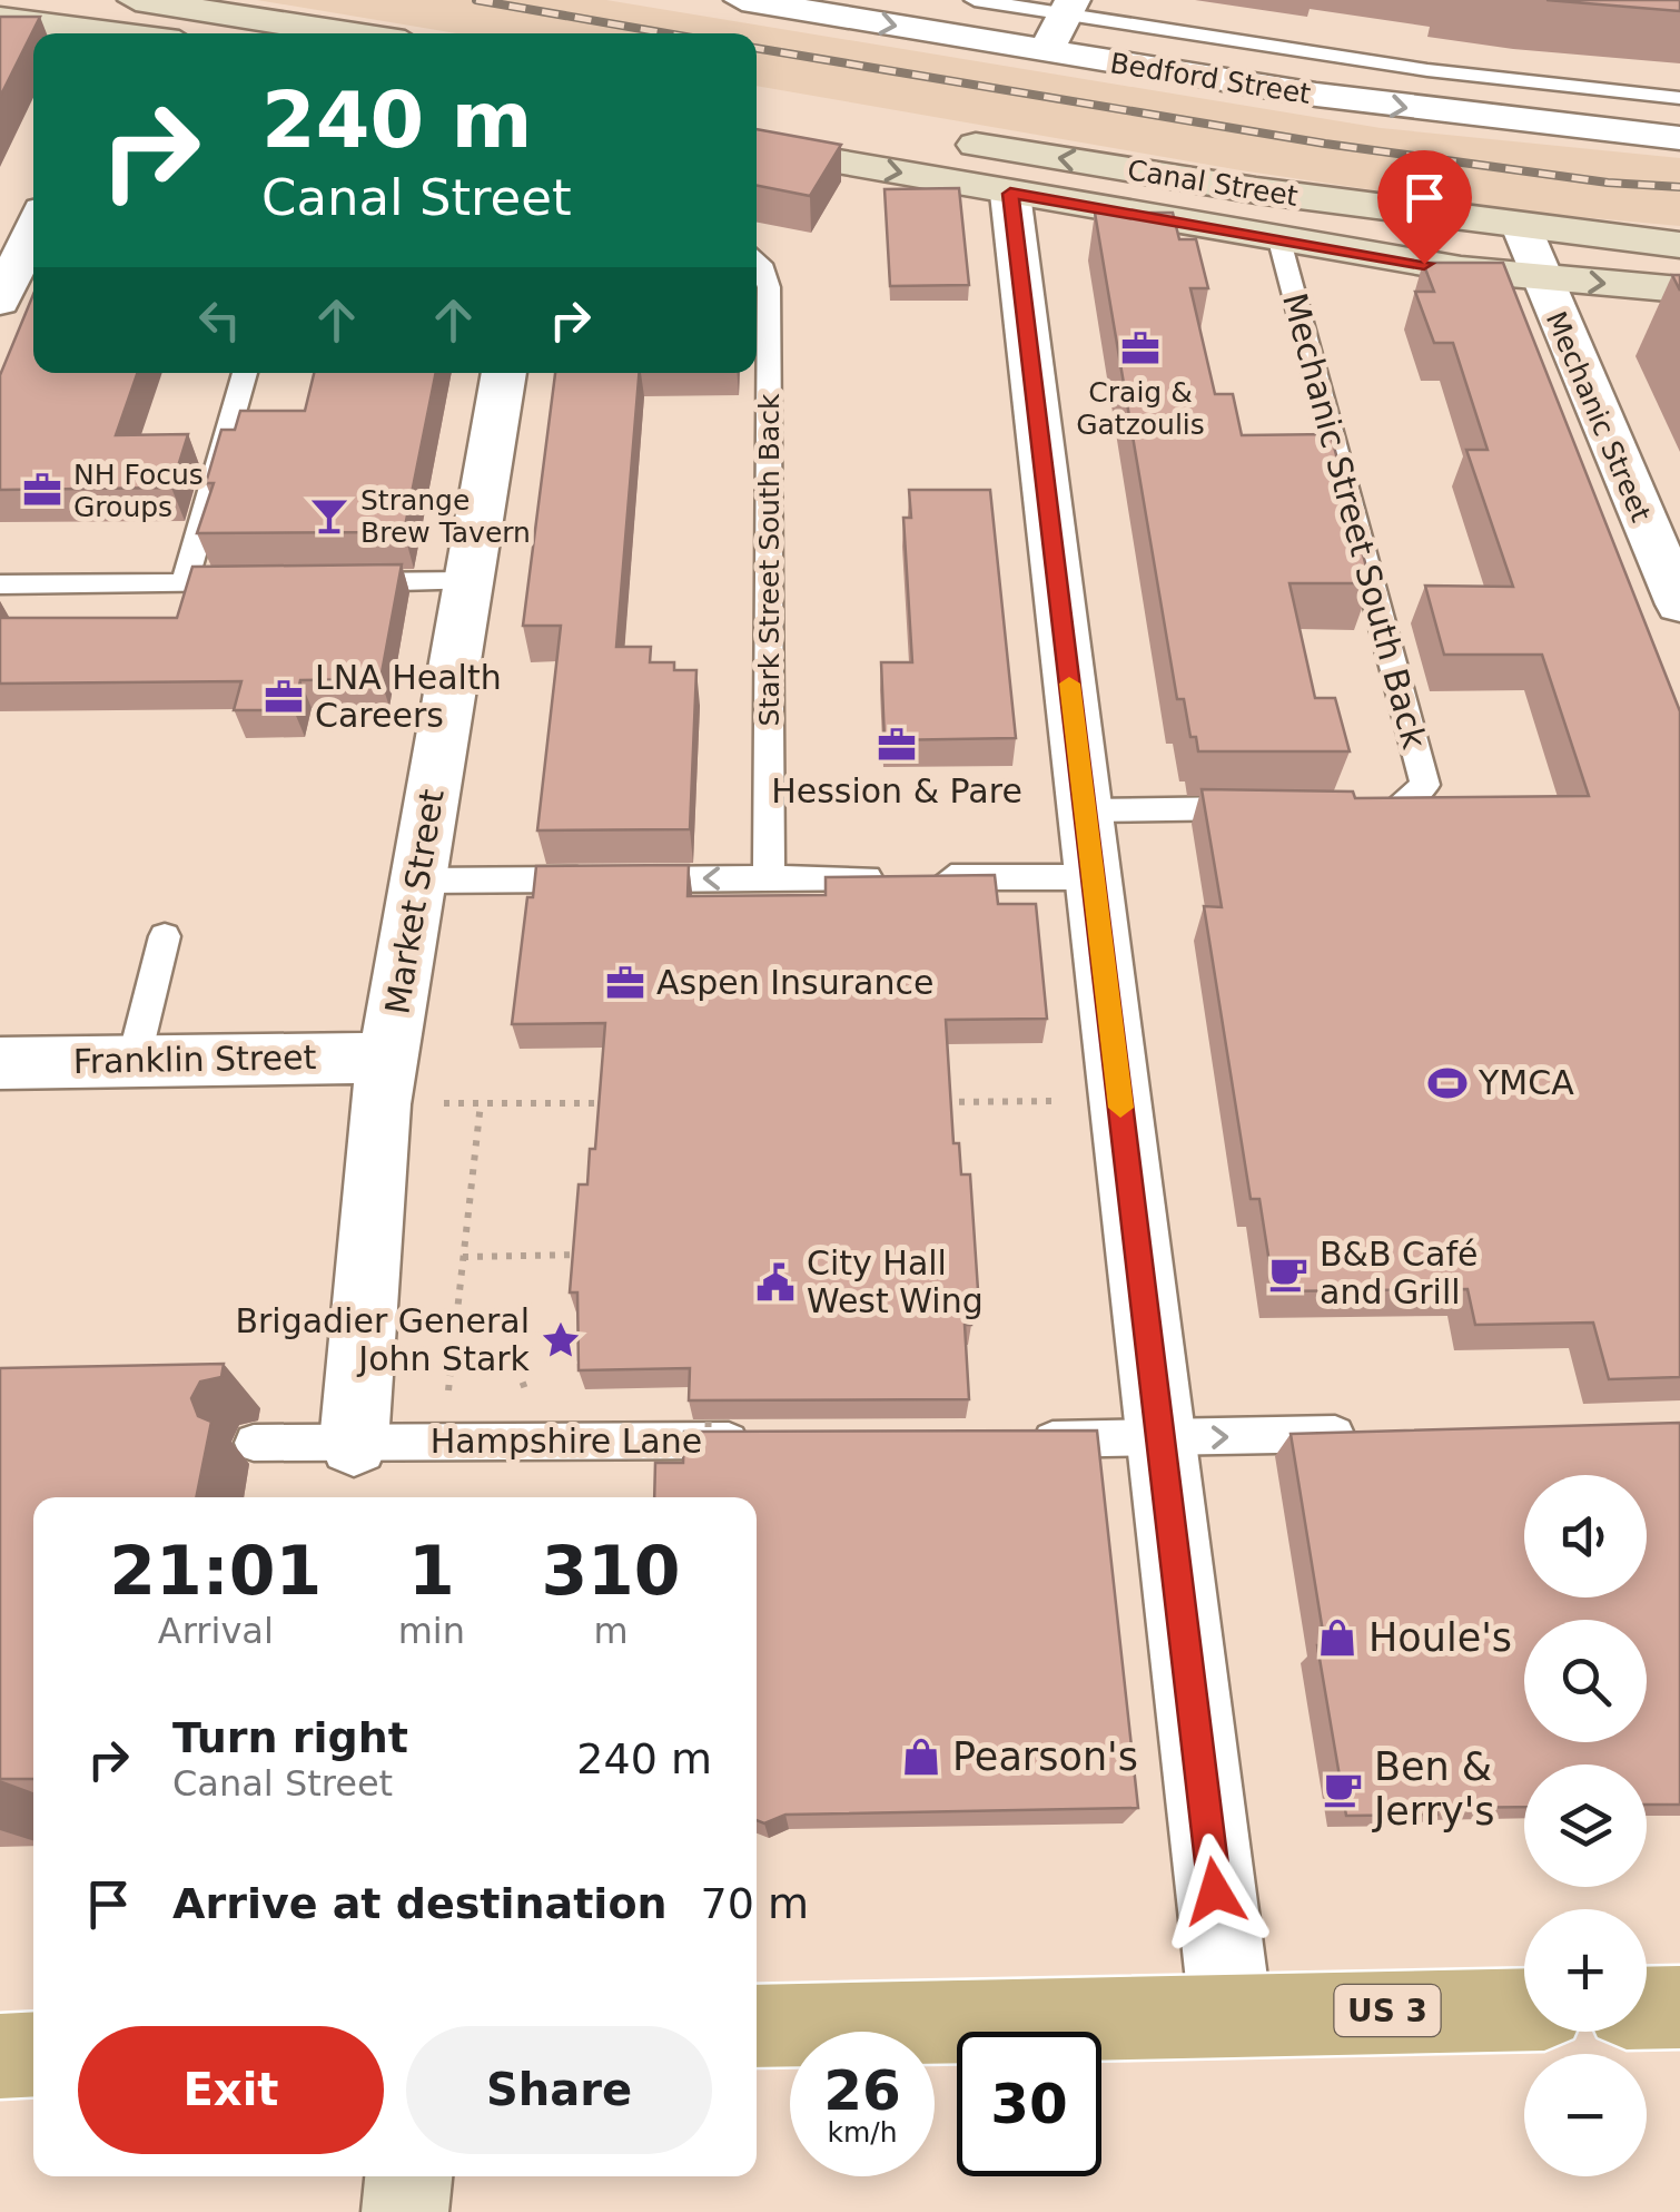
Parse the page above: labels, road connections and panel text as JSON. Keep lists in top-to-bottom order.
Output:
{
  "streets": {
    "main road": ["US 3"],
    "street": [
      "Bedford Street",
      "Canal Street",
      "Mechanic Street",
      "Market Street",
      "Franklin Street"
    ],
    "lane": ["Mechanic Street South Back", "Stark Street South Back", "Hampshire Lane"]
  },
  "crossings": [
    ["Canal Street", "Mechanic Street"],
    ["Canal Street", "Mechanic Street South Back"],
    ["Market Street", "Franklin Street"],
    ["Market Street", "Hampshire Lane"]
  ],
  "one_way": ["Bedford Street"],
  "places": {
    "office": [
      "Craig & Gatzoulis",
      "NH Focus Groups",
      "LNA Health Careers",
      "Hession & Pare",
      "Aspen Insurance"
    ],
    "bar": ["Strange Brew Tavern"],
    "sports": ["YMCA"],
    "cafe": ["B&B Café and Grill", "Ben & Jerry's"],
    "public building": ["City Hall West Wing"],
    "place": ["Brigadier General John Stark"],
    "shop": ["Houle's", "Pearson's"]
  },
  "page": {
    "turn": ["240 m", "Canal Street"],
    "map_buttons": ["+", "−"],
    "eta": [
      "21:01",
      "Arrival",
      "1",
      "min",
      "310",
      "m"
    ],
    "list": [
      {
        "name": "Turn right",
        "note": "Canal Street",
        "value": "240 m"
      },
      {
        "name": "Arrive at destination",
        "value": "70 m"
      }
    ],
    "buttons": ["Exit", "Share"],
    "speed": "26 km/h",
    "limit": "30"
  }
}
